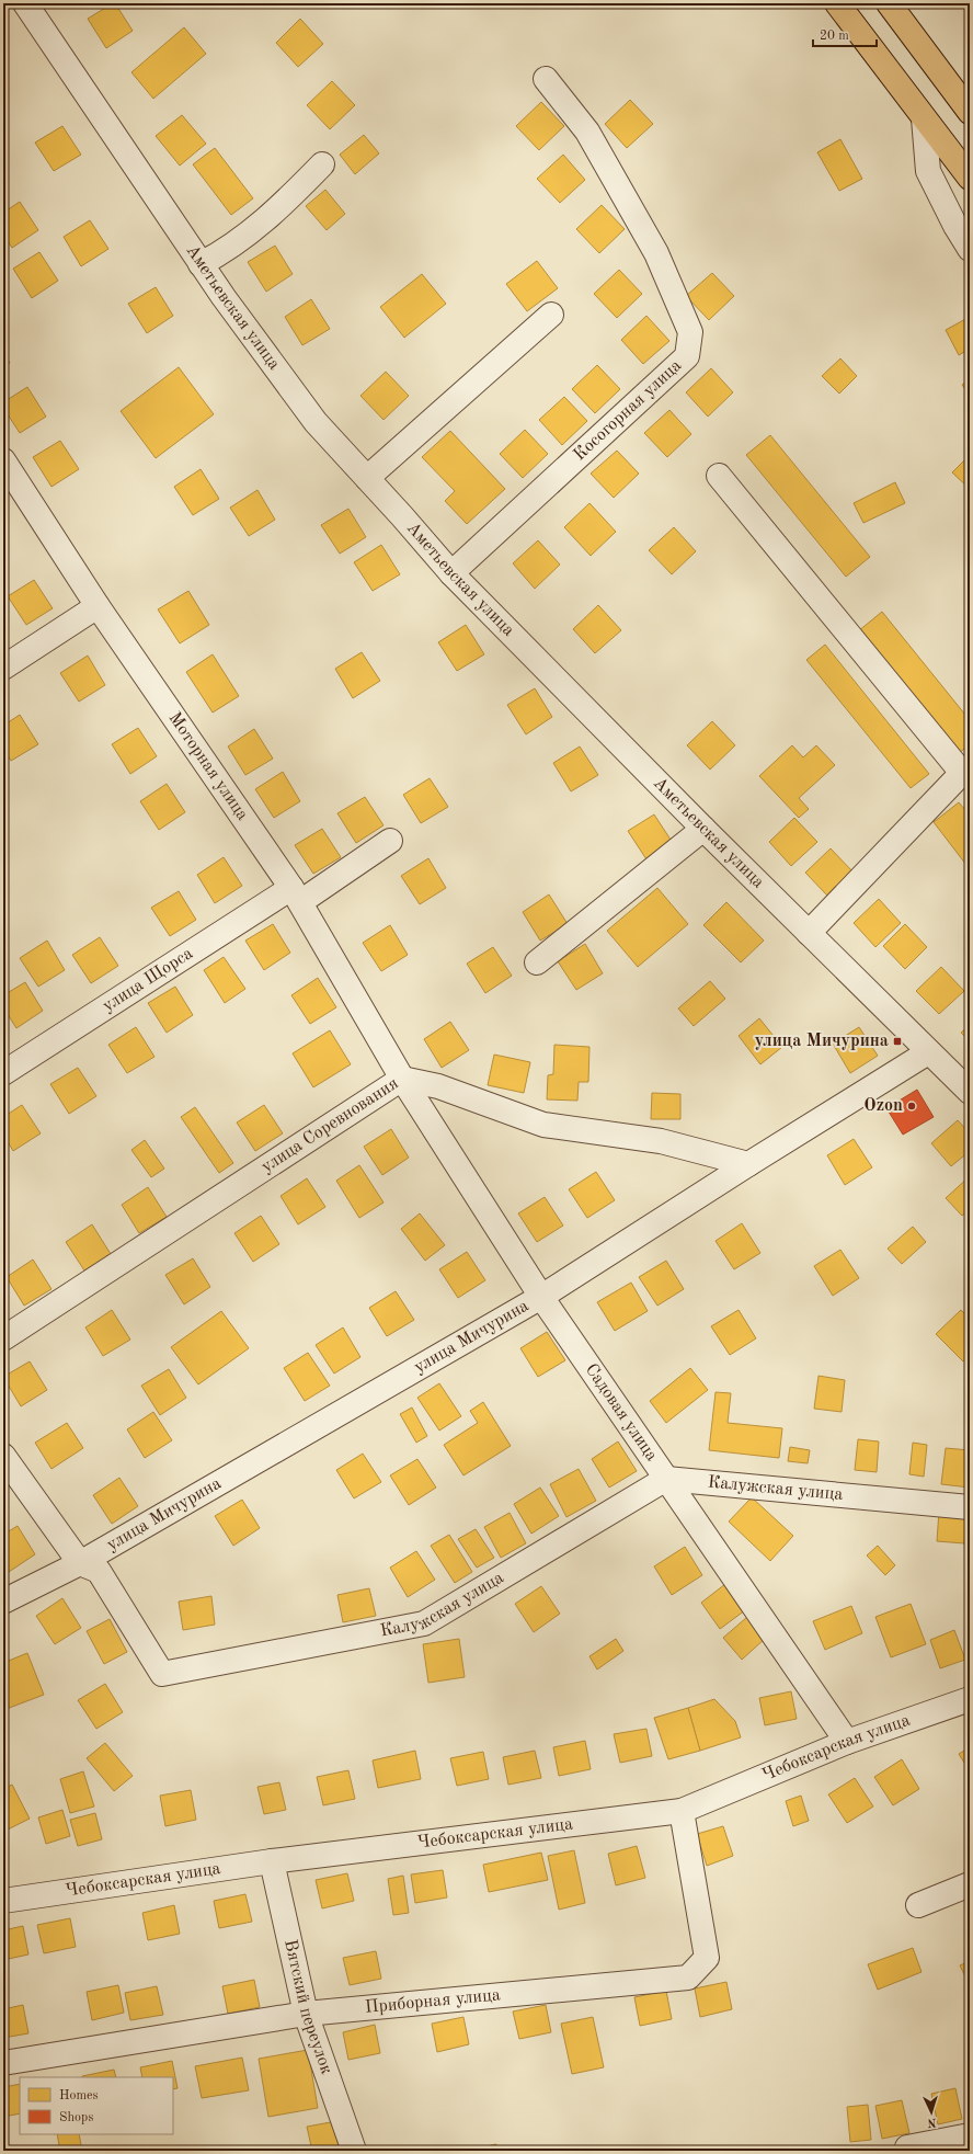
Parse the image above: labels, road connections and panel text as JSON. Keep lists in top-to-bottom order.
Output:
{
  "streets": {
    "street": [
      "Аметьевская улица",
      "Косогорная улица",
      "Моторная улица",
      "улица Щорса",
      "улица Соревнования",
      "улица Мичурина",
      "Садовая улица",
      "Калужская улица",
      "Чебоксарская улица",
      "Приборная улица",
      "Вятский переулок"
    ]
  },
  "crossings": [
    ["Аметьевская улица", "Косогорная улица"],
    ["Аметьевская улица", "улица Мичурина"],
    ["Моторная улица", "улица Щорса"],
    ["Моторная улица", "улица Соревнования"],
    ["Моторная улица", "Садовая улица"],
    ["улица Соревнования", "улица Мичурина"],
    ["улица Соревнования", "Садовая улица"],
    ["улица Мичурина", "Садовая улица"],
    ["улица Мичурина", "Калужская улица"],
    ["Садовая улица", "Калужская улица"],
    ["Садовая улица", "Чебоксарская улица"],
    ["Чебоксарская улица", "Приборная улица"],
    ["Чебоксарская улица", "Вятский переулок"],
    ["Приборная улица", "Вятский переулок"]
  ],
  "places": {
    "transit": ["улица Мичурина"],
    "other": ["Ozon"]
  },
  "legend": ["Homes", "Shops"],
  "scale_bar": "20 m",
  "north": "bottom"
}
